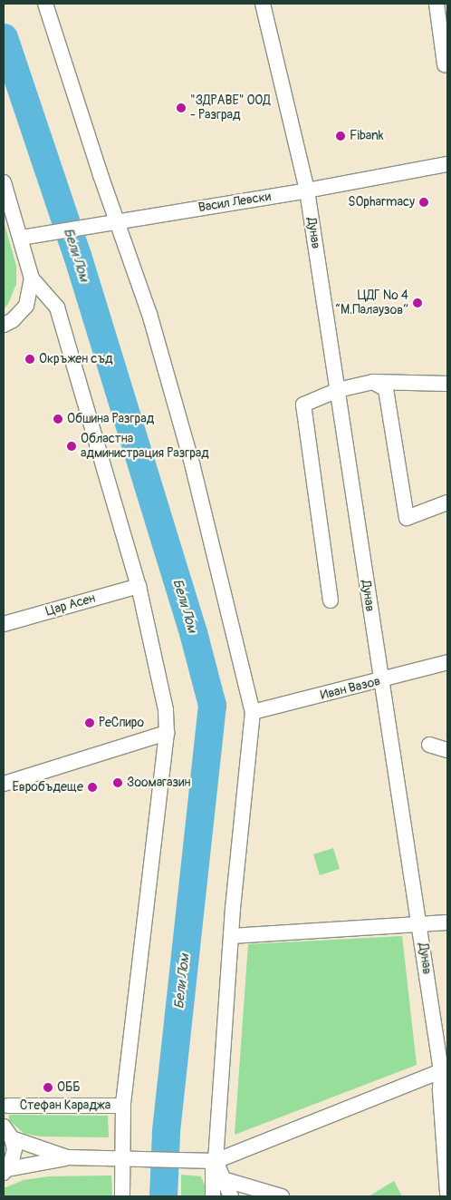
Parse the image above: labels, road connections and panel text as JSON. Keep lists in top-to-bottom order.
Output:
{
  "streets": {
    "street": [
      "Васил Левски",
      "Дунав",
      "Цар Асен",
      "Иван Вазов",
      "Стефан Караджа"
    ]
  },
  "crossings": [
    ["Васил Левски", "Дунав"],
    ["Дунав", "Иван Вазов"]
  ],
  "water": ["Бели Лом"],
  "places": [
    "\"ЗДРАВЕ\" ООД - Разград",
    "Fibank",
    "SOpharmacy",
    "ЦДГ № 4 “М.Палаузов”",
    "Окръжен съд",
    "Обшина Разград",
    "Областна администрация Разград",
    "РеСпиро",
    "Зоомагазин",
    "Евробъдеще",
    "ОББ"
  ]
}
